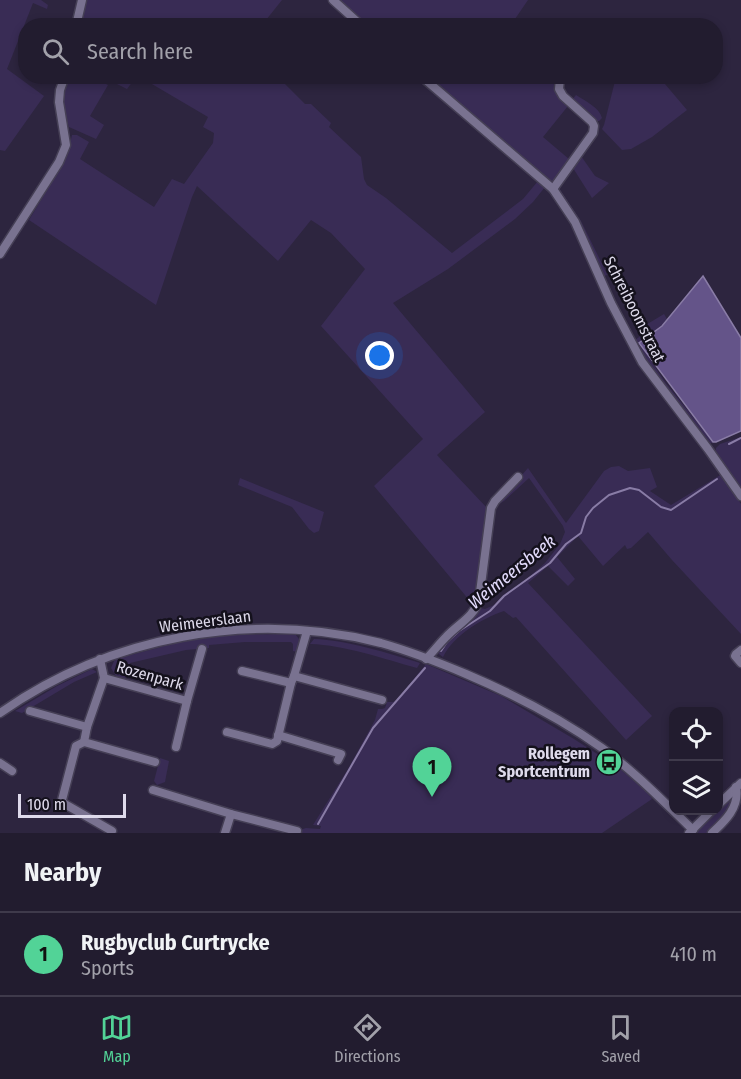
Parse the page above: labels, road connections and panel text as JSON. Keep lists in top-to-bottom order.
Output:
{
  "streets": {
    "street": ["Schreiboomstraat", "Weimeerslaan", "Rozenpark"]
  },
  "crossings": [
    ["Weimeerslaan", "Rozenpark"]
  ],
  "water": ["Weimeersbeek"],
  "places": {
    "bus stop": ["Rollegem Sportcentrum"]
  },
  "scale_bar": "100 m",
  "page": {
    "search": "Search here",
    "pins": "1",
    "scale": "100 m",
    "heading": "Nearby",
    "list": [
      {
        "mark": "1",
        "name": "Rugbyclub Curtrycke",
        "note": "Sports",
        "value": "410 m"
      }
    ],
    "nav": ["Map", "Directions", "Saved"]
  }
}
